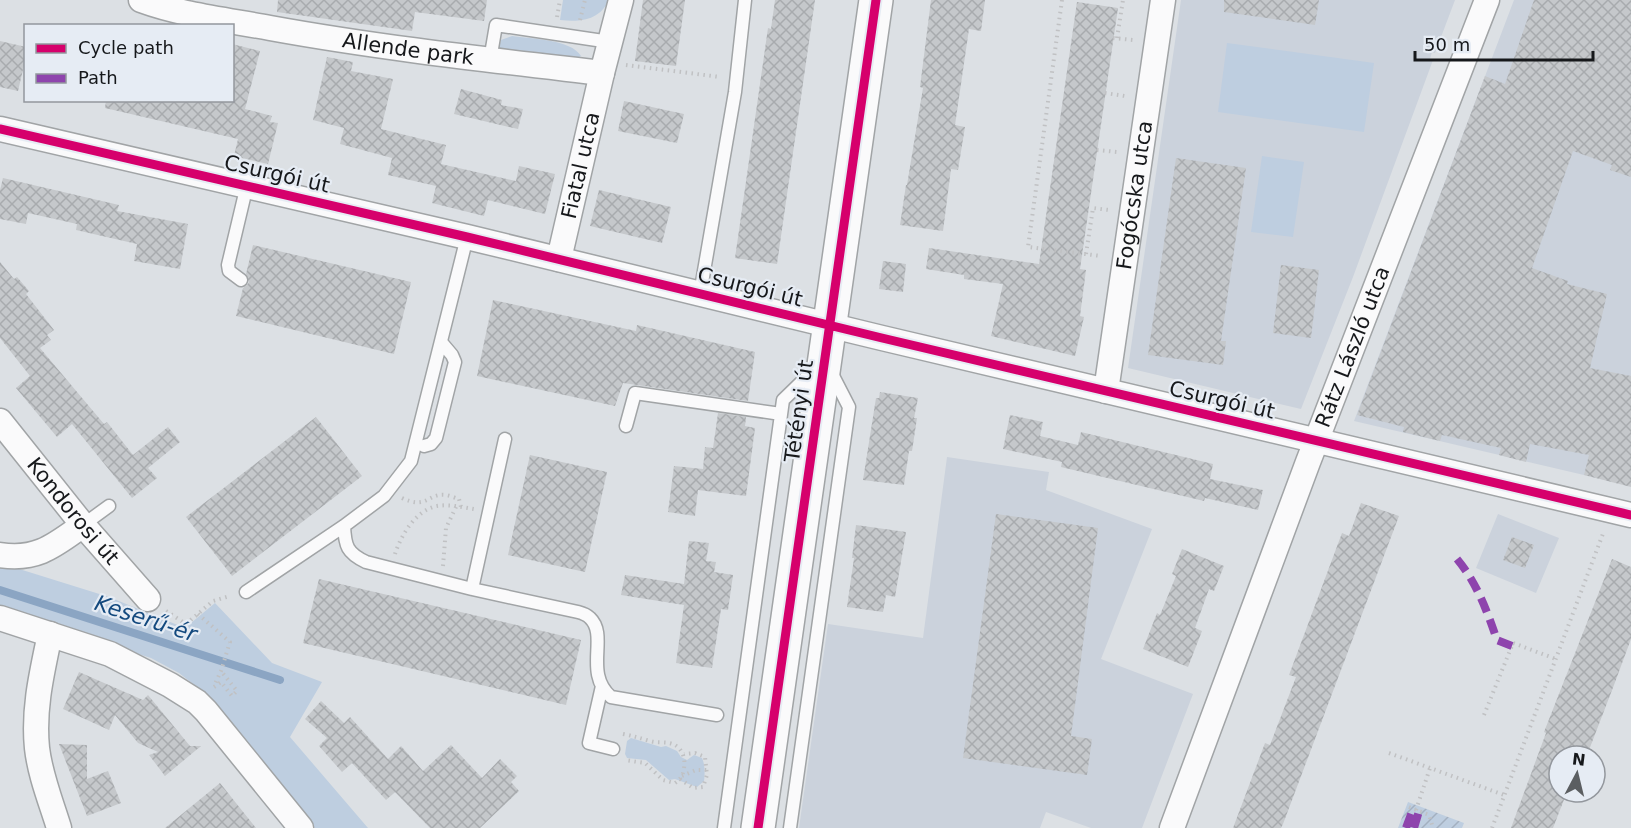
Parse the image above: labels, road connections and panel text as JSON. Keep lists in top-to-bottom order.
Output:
{
  "streets": {
    "street": [
      "Allende park",
      "Fiatal utca",
      "Csurgói út",
      "Fogócska utca",
      "Rátz László utca",
      "Tétényi út",
      "Kondorosi út"
    ]
  },
  "crossings": [
    ["Allende park", "Fiatal utca"],
    ["Fiatal utca", "Csurgói út"],
    ["Csurgói út", "Fogócska utca"],
    ["Csurgói út", "Rátz László utca"],
    ["Csurgói út", "Tétényi út"]
  ],
  "water": ["Keserű-ér"],
  "legend": ["Cycle path", "Path"],
  "scale_bar": "50 m",
  "north": "top"
}
